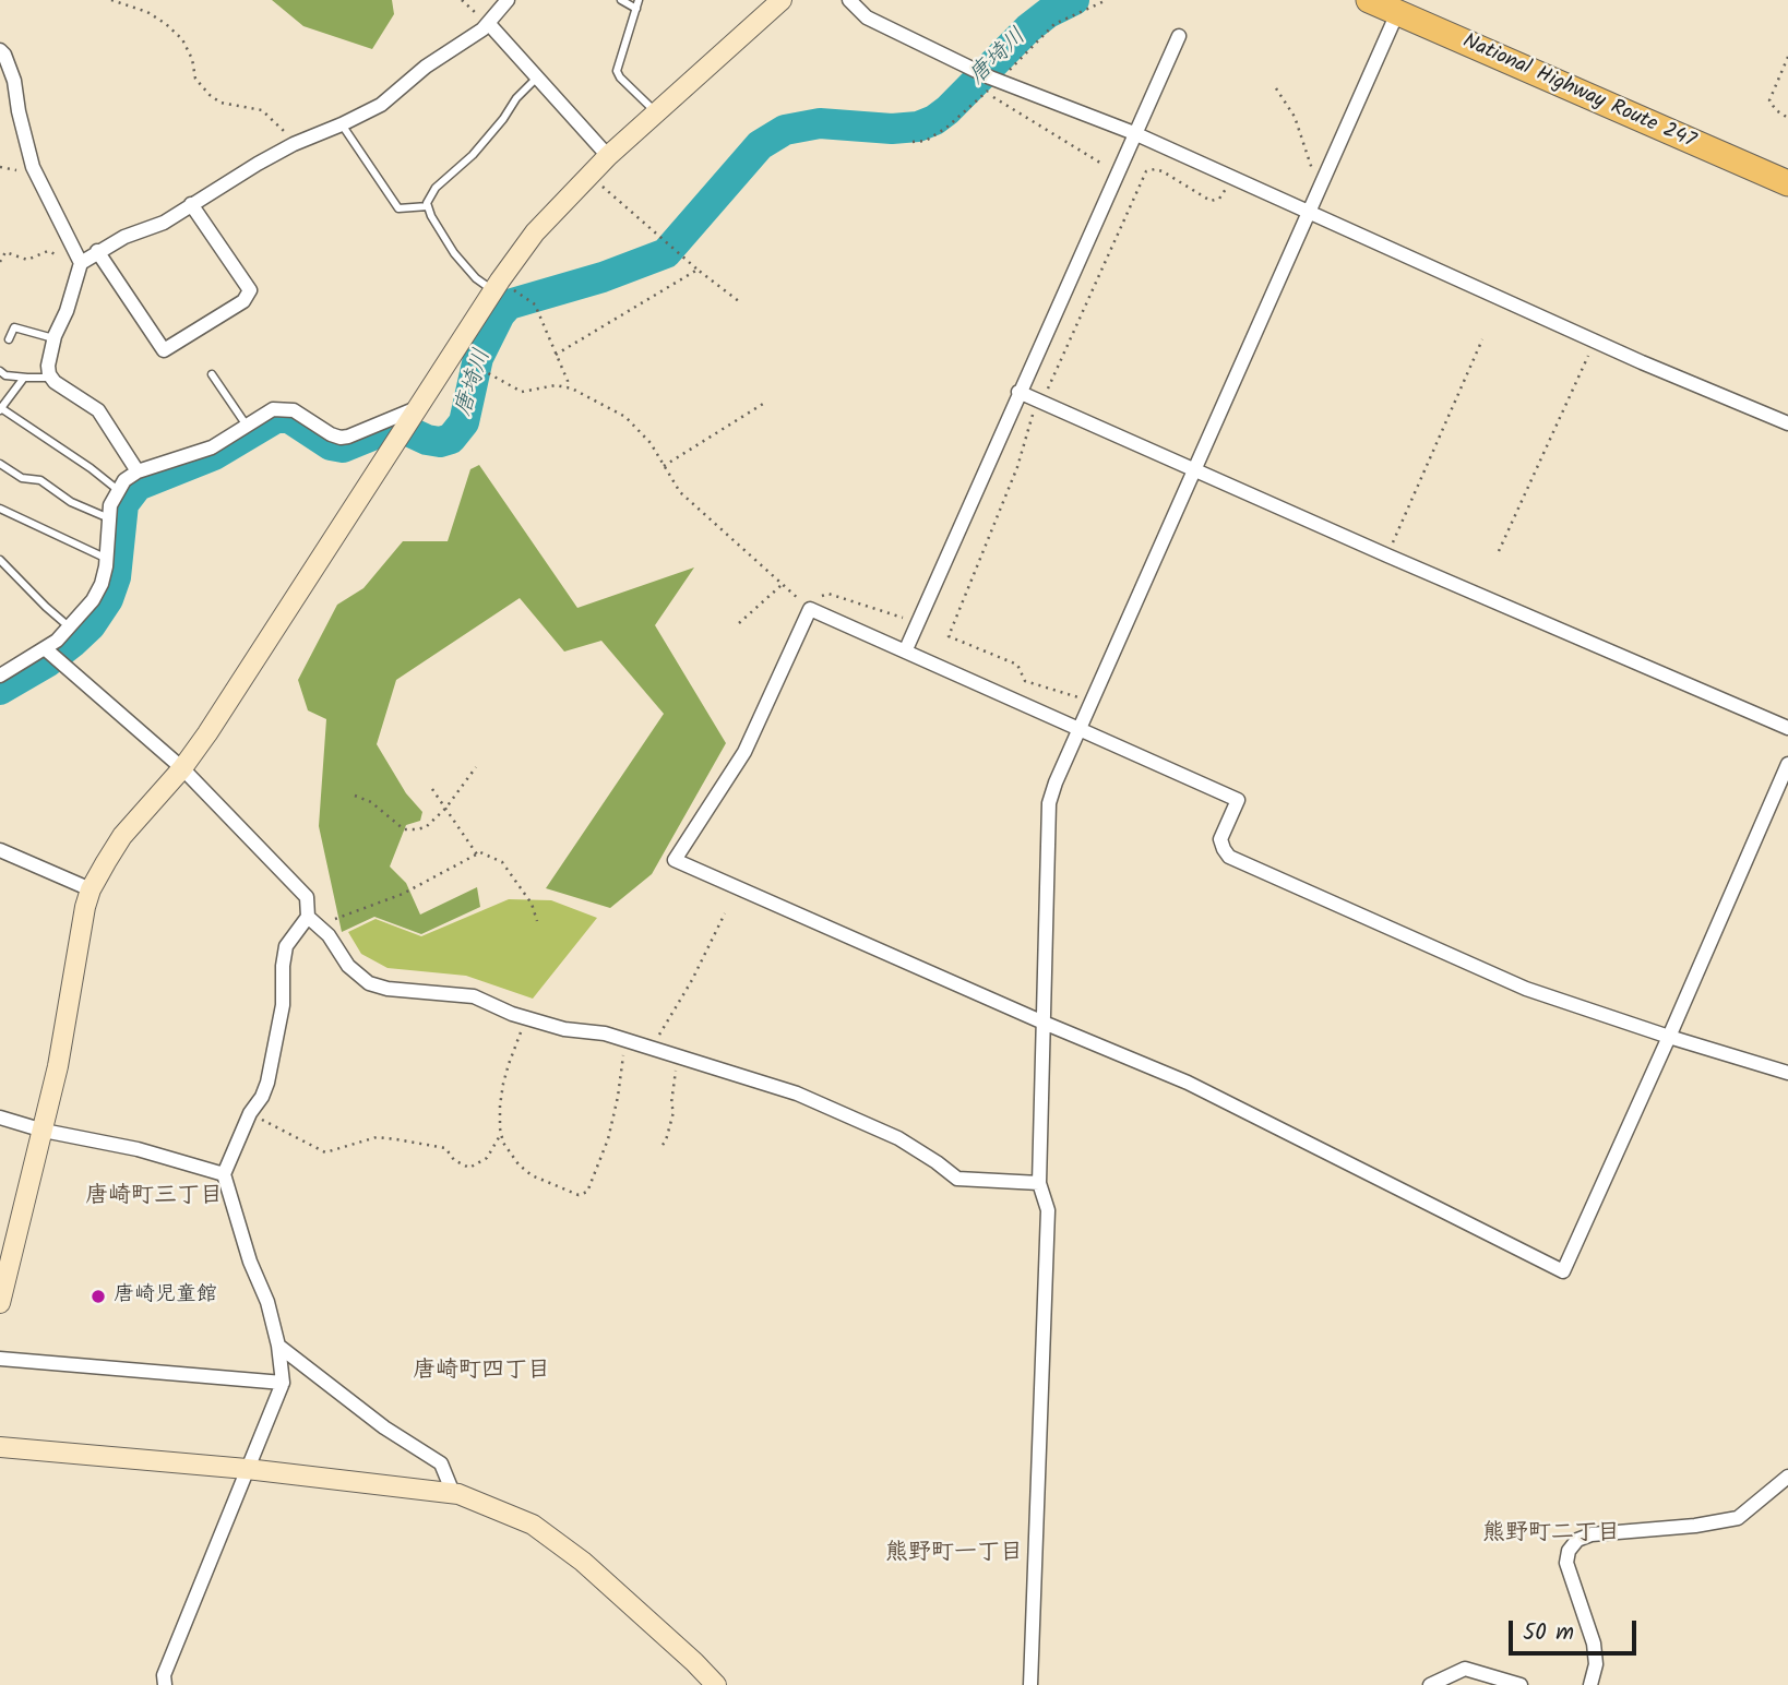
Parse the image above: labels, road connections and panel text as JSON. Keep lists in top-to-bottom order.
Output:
{
  "streets": {
    "highway": ["National Highway Route 247"]
  },
  "districts": [
    "唐崎町三丁目",
    "唐崎町四丁目",
    "熊野町二丁目",
    "熊野町一丁目"
  ],
  "water": ["唐埼川"],
  "places": ["唐崎児童館"],
  "scale_bar": "50 m"
}
